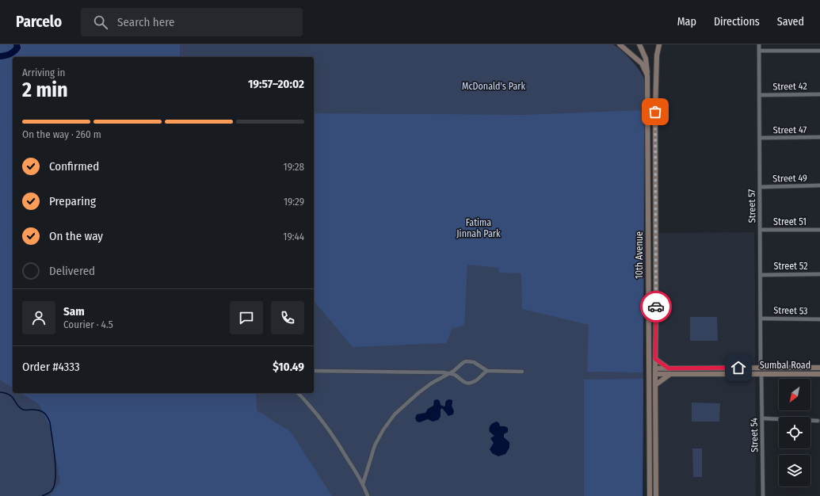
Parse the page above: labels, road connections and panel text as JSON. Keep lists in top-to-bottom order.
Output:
{
  "streets": {
    "main road": ["10th Avenue", "Sumbal Road"],
    "street": [
      "Street 42",
      "Street 47",
      "Street 49",
      "Street 57",
      "Street 51",
      "Street 52",
      "Street 53",
      "Street 54"
    ]
  },
  "crossings": [
    ["Street 42", "Street 57"],
    ["Street 47", "Street 57"],
    ["Street 49", "Street 57"],
    ["Street 57", "Street 51"],
    ["Street 57", "Street 52"],
    ["Street 57", "Street 53"],
    ["Street 57", "Sumbal Road"],
    ["10th Avenue", "Sumbal Road"],
    ["Sumbal Road", "Street 54"]
  ],
  "parks": ["McDonald's Park", "Fatima Jinnah Park"],
  "north": "bottom left",
  "page": {
    "header": "Parcelo",
    "search": "Search here",
    "nav": ["Map", "Directions", "Saved"],
    "heading": ["2 min", "Arriving in", "19:57–20:02"],
    "panel": [
      "Sam",
      "Courier · 4.5",
      "Order #4333",
      "$10.49"
    ],
    "bar": "On the way · 260 m",
    "list": [
      ["Confirmed", "19:28"],
      ["Preparing", "19:29"],
      ["On the way", "19:44"],
      "Delivered"
    ]
  }
}
